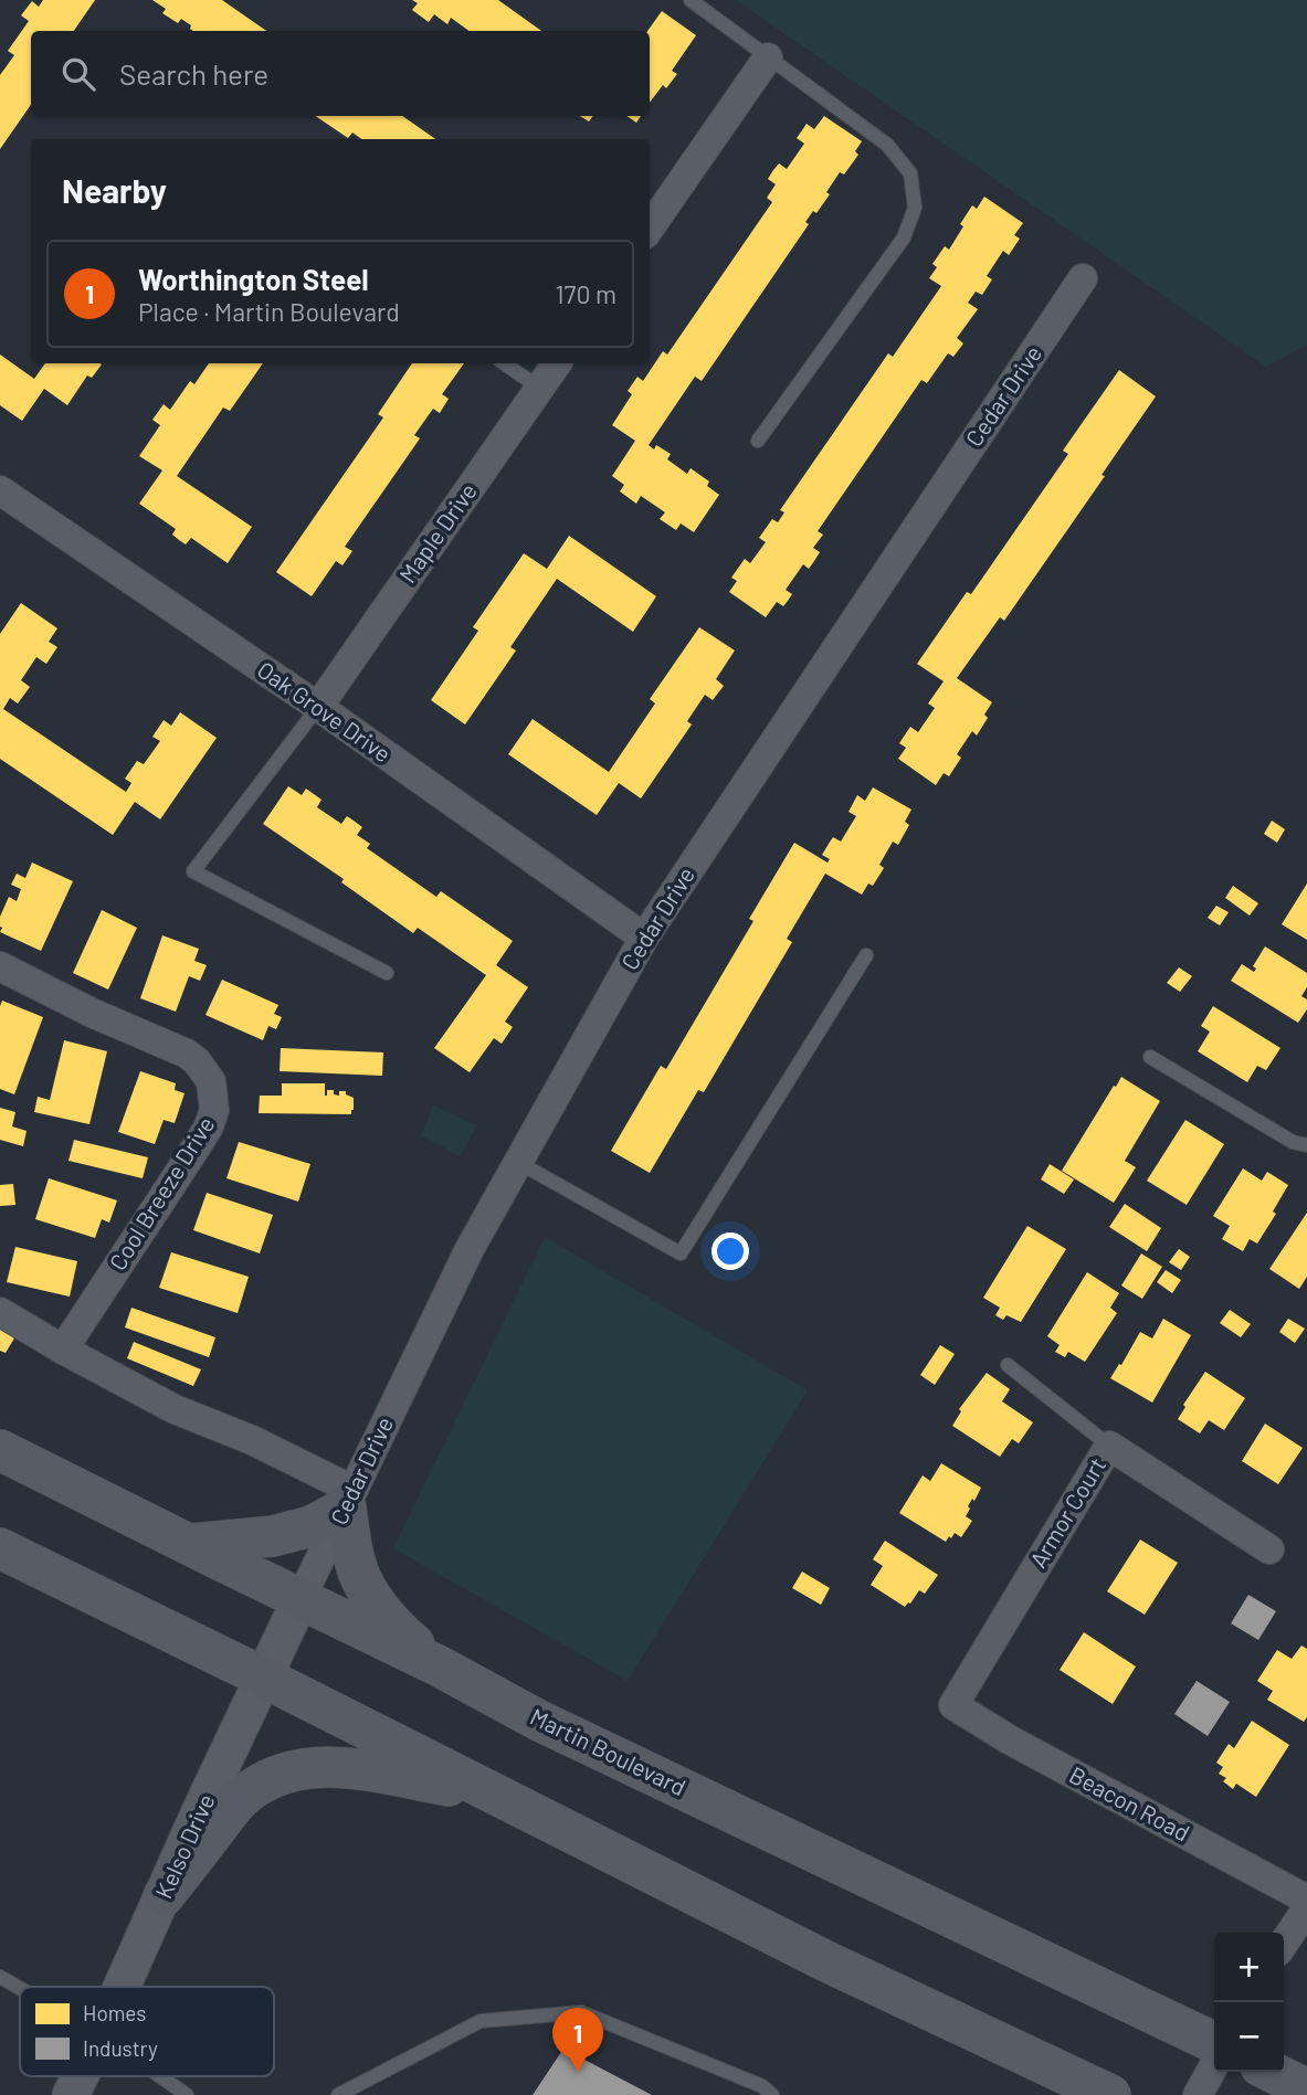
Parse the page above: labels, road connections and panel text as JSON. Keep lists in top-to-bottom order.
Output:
{
  "streets": {
    "main road": ["Martin Boulevard"],
    "street": [
      "Cedar Drive",
      "Maple Drive",
      "Oak Grove Drive",
      "Cool Breeze Drive",
      "Armor Court",
      "Beacon Road",
      "Kelso Drive"
    ]
  },
  "crossings": [
    ["Cedar Drive", "Oak Grove Drive"],
    ["Cedar Drive", "Martin Boulevard"],
    ["Cedar Drive", "Kelso Drive"],
    ["Maple Drive", "Oak Grove Drive"],
    ["Armor Court", "Beacon Road"],
    ["Martin Boulevard", "Kelso Drive"]
  ],
  "legend": ["Homes", "Industry"],
  "page": {
    "search": "Search here",
    "heading": "Nearby",
    "list": [
      {
        "mark": "1",
        "name": "Worthington Steel",
        "note": "Place · Martin Boulevard",
        "value": "170 m"
      }
    ],
    "map_buttons": ["+", "−"],
    "pins": "1"
  }
}
